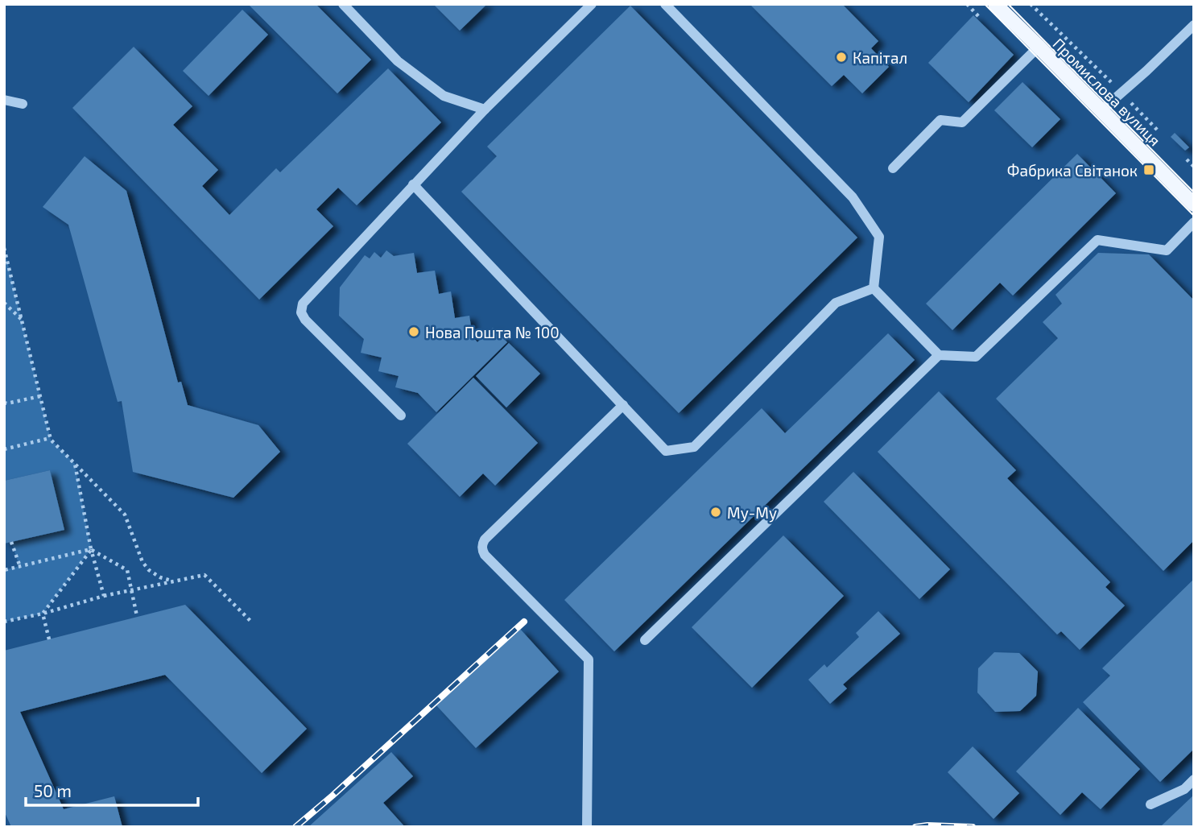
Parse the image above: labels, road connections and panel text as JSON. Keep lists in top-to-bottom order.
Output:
{
  "streets": {
    "main road": ["Промислова вулиця"]
  },
  "places": {
    "other": ["Капітал", "Нова Пошта № 100", "Му-Му"],
    "transit": ["Фабрика Світанок"]
  },
  "scale_bar": "50 m"
}
